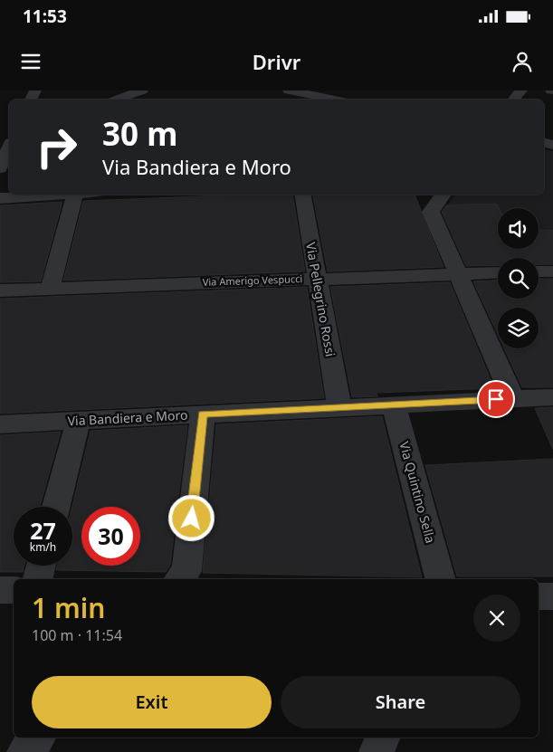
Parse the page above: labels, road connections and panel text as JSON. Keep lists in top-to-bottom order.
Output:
{
  "streets": {
    "street": [
      "Via Amerigo Vespucci",
      "Via Pellegrino Rossi",
      "Via Bandiera e Moro",
      "Via Quintino Sella"
    ]
  },
  "crossings": [
    ["Via Amerigo Vespucci", "Via Pellegrino Rossi"],
    ["Via Pellegrino Rossi", "Via Bandiera e Moro"],
    ["Via Bandiera e Moro", "Via Quintino Sella"]
  ],
  "page": {
    "status": "11:53",
    "header": "Drivr",
    "turn": ["30 m", "Via Bandiera e Moro"],
    "speed": "27 km/h",
    "limit": "30",
    "heading": ["1 min", "100 m · 11:54"],
    "buttons": ["Exit", "Share"]
  }
}
